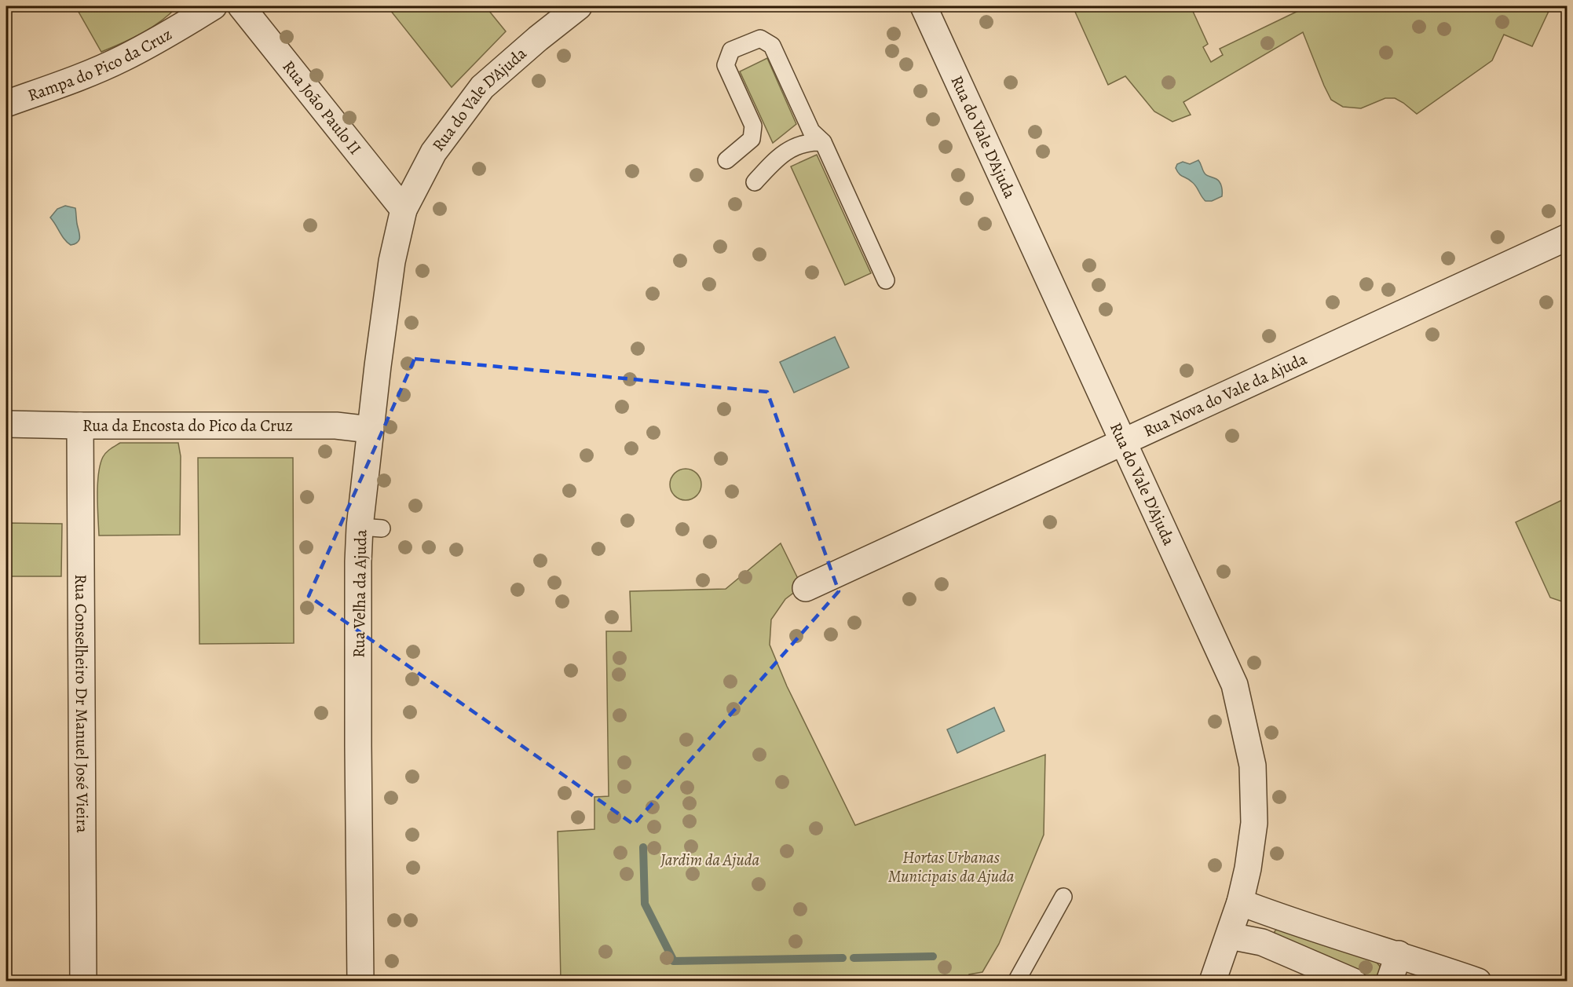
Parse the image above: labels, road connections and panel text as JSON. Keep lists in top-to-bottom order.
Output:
{
  "streets": {
    "street": [
      "Rampa do Pico da Cruz",
      "Rua do Vale D'Ajuda",
      "Rua João Paulo II",
      "Rua Nova do Vale da Ajuda",
      "Rua da Encosta do Pico da Cruz",
      "Rua Velha da Ajuda",
      "Rua Conselheiro Dr Manuel José Vieira"
    ]
  },
  "crossings": [
    ["Rua do Vale D'Ajuda", "Rua João Paulo II"],
    ["Rua do Vale D'Ajuda", "Rua Nova do Vale da Ajuda"],
    ["Rua do Vale D'Ajuda", "Rua Velha da Ajuda"],
    ["Rua João Paulo II", "Rua Velha da Ajuda"],
    ["Rua da Encosta do Pico da Cruz", "Rua Velha da Ajuda"],
    ["Rua da Encosta do Pico da Cruz", "Rua Conselheiro Dr Manuel José Vieira"]
  ],
  "parks": ["Hortas Urbanas Municipais da Ajuda", "Jardim da Ajuda"]
}
